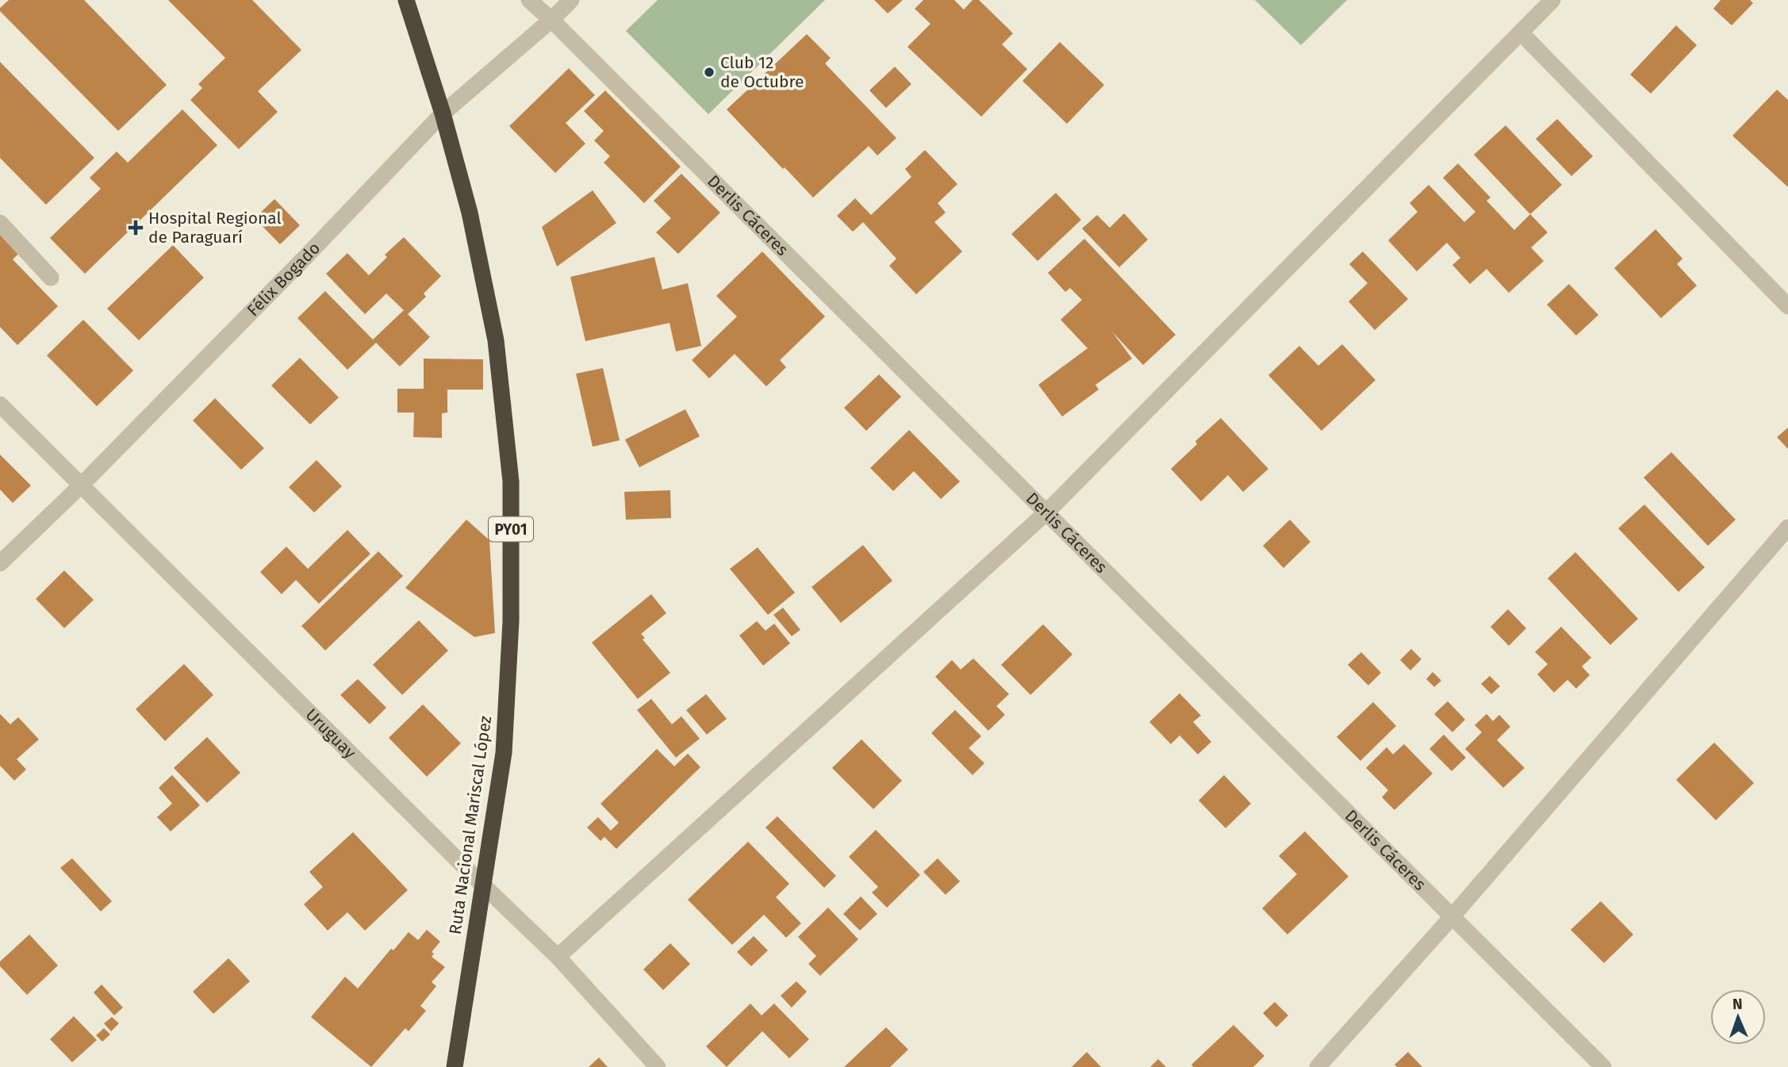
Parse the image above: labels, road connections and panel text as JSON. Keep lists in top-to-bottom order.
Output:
{
  "streets": {
    "highway": ["PY01", "Ruta Nacional Mariscal López"],
    "street": ["Derlis Cáceres", "Félix Bogado", "Uruguay"]
  },
  "crossings": [
    ["Derlis Cáceres", "Félix Bogado"],
    ["Félix Bogado", "Uruguay"],
    ["Félix Bogado", "Ruta Nacional Mariscal López"],
    ["Uruguay", "Ruta Nacional Mariscal López"]
  ],
  "places": {
    "other": ["Club 12 de Octubre"],
    "health": ["Hospital Regional de Paraguarí"]
  },
  "north": "top"
}
